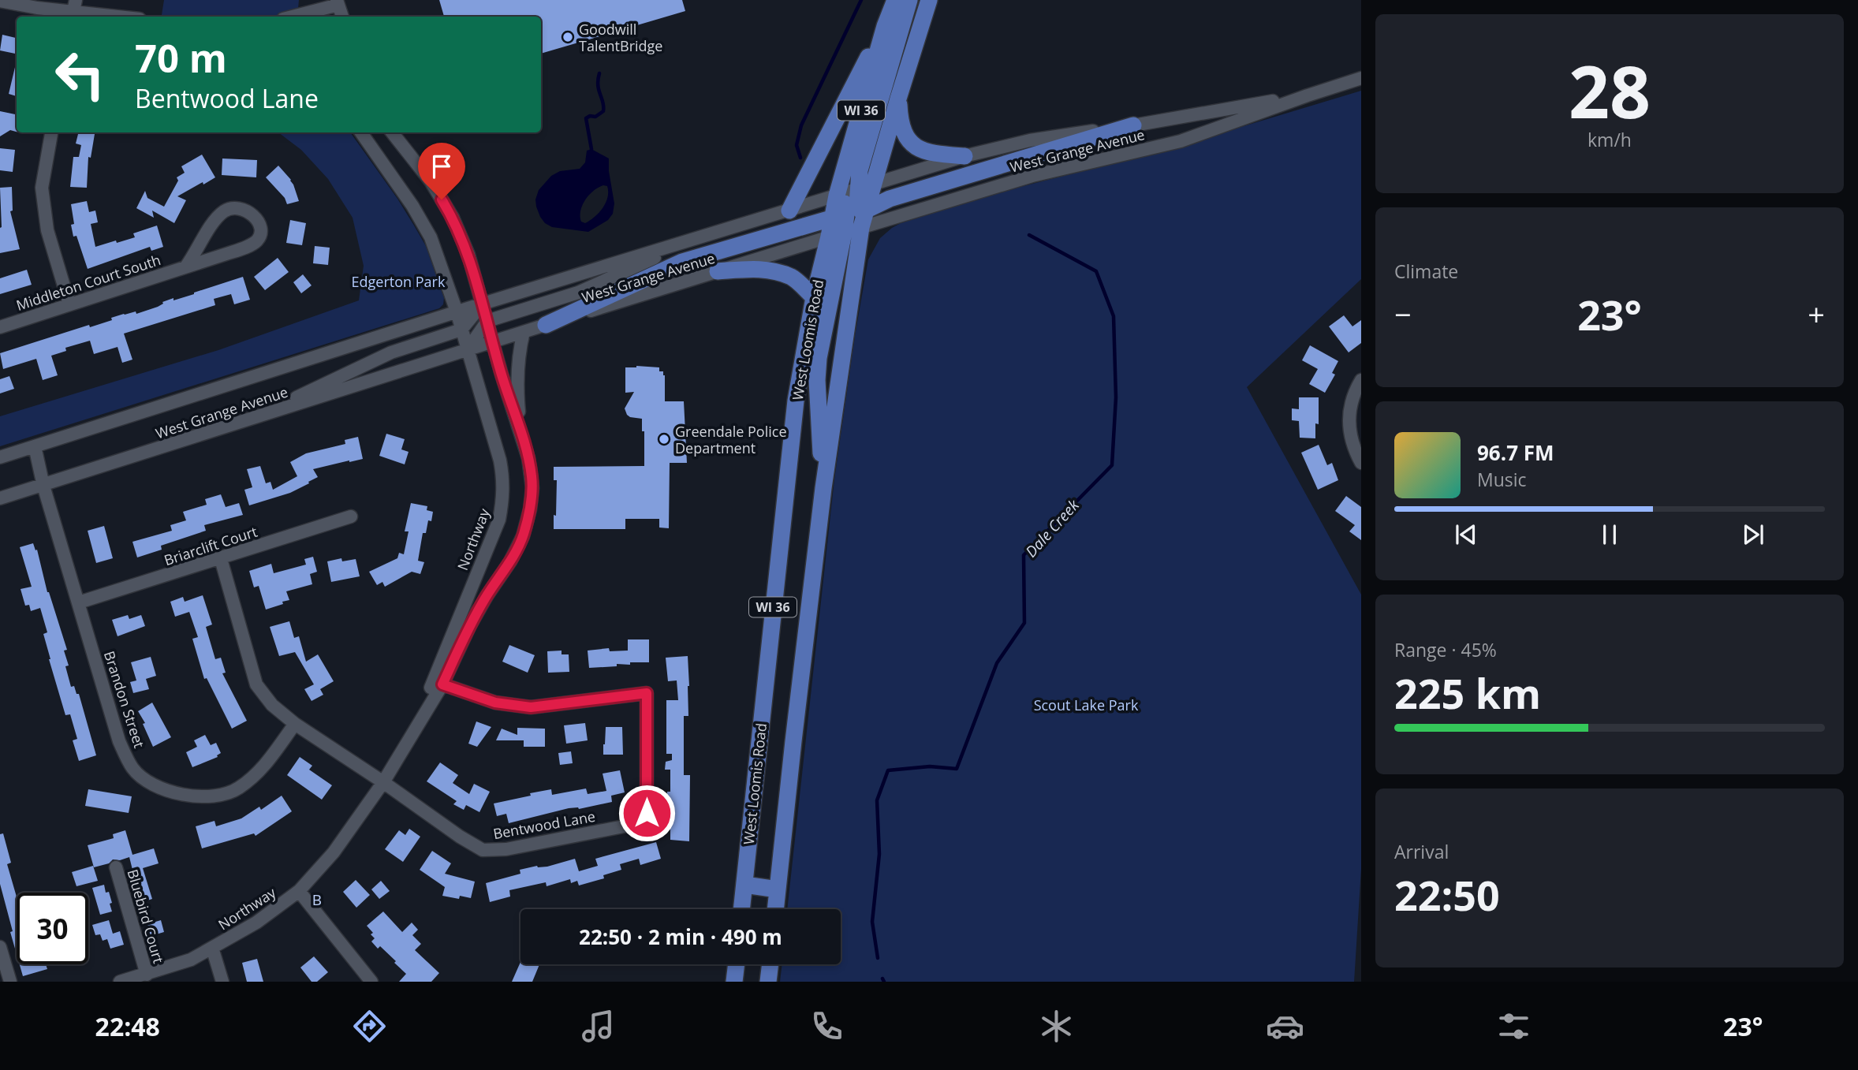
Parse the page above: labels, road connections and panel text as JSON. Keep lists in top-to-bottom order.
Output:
{
  "streets": {
    "main road": ["WI 36", "West Loomis Road"],
    "street": [
      "West Grange Avenue",
      "Middleton Court South",
      "Northway",
      "Briarclift Court",
      "Brandon Street",
      "Bentwood Lane",
      "Bluebird Court"
    ]
  },
  "crossings": [
    ["West Grange Avenue", "West Loomis Road"],
    ["West Grange Avenue", "Northway"],
    ["West Grange Avenue", "Brandon Street"],
    ["Northway", "Bentwood Lane"],
    ["Northway", "Bluebird Court"],
    ["Briarclift Court", "Brandon Street"],
    ["Briarclift Court", "Bentwood Lane"],
    ["Brandon Street", "Bentwood Lane"]
  ],
  "districts": ["B"],
  "water": ["Dale Creek"],
  "parks": ["Edgerton Park", "Scout Lake Park"],
  "places": ["Goodwill TalentBridge", "Greendale Police Department"],
  "page": {
    "tile": [
      ["28", "km/h"],
      "Climate",
      ["Range · 45%", "225 km"],
      ["Arrival", "22:50"]
    ],
    "turn": ["70 m", "Bentwood Lane"],
    "heat": ["−", "23°", "+"],
    "song": ["96.7 FM", "Music"],
    "limit": "30",
    "trip": "22:50 · 2 min · 490 m",
    "tabs": ["22:48", "23°"]
  }
}
